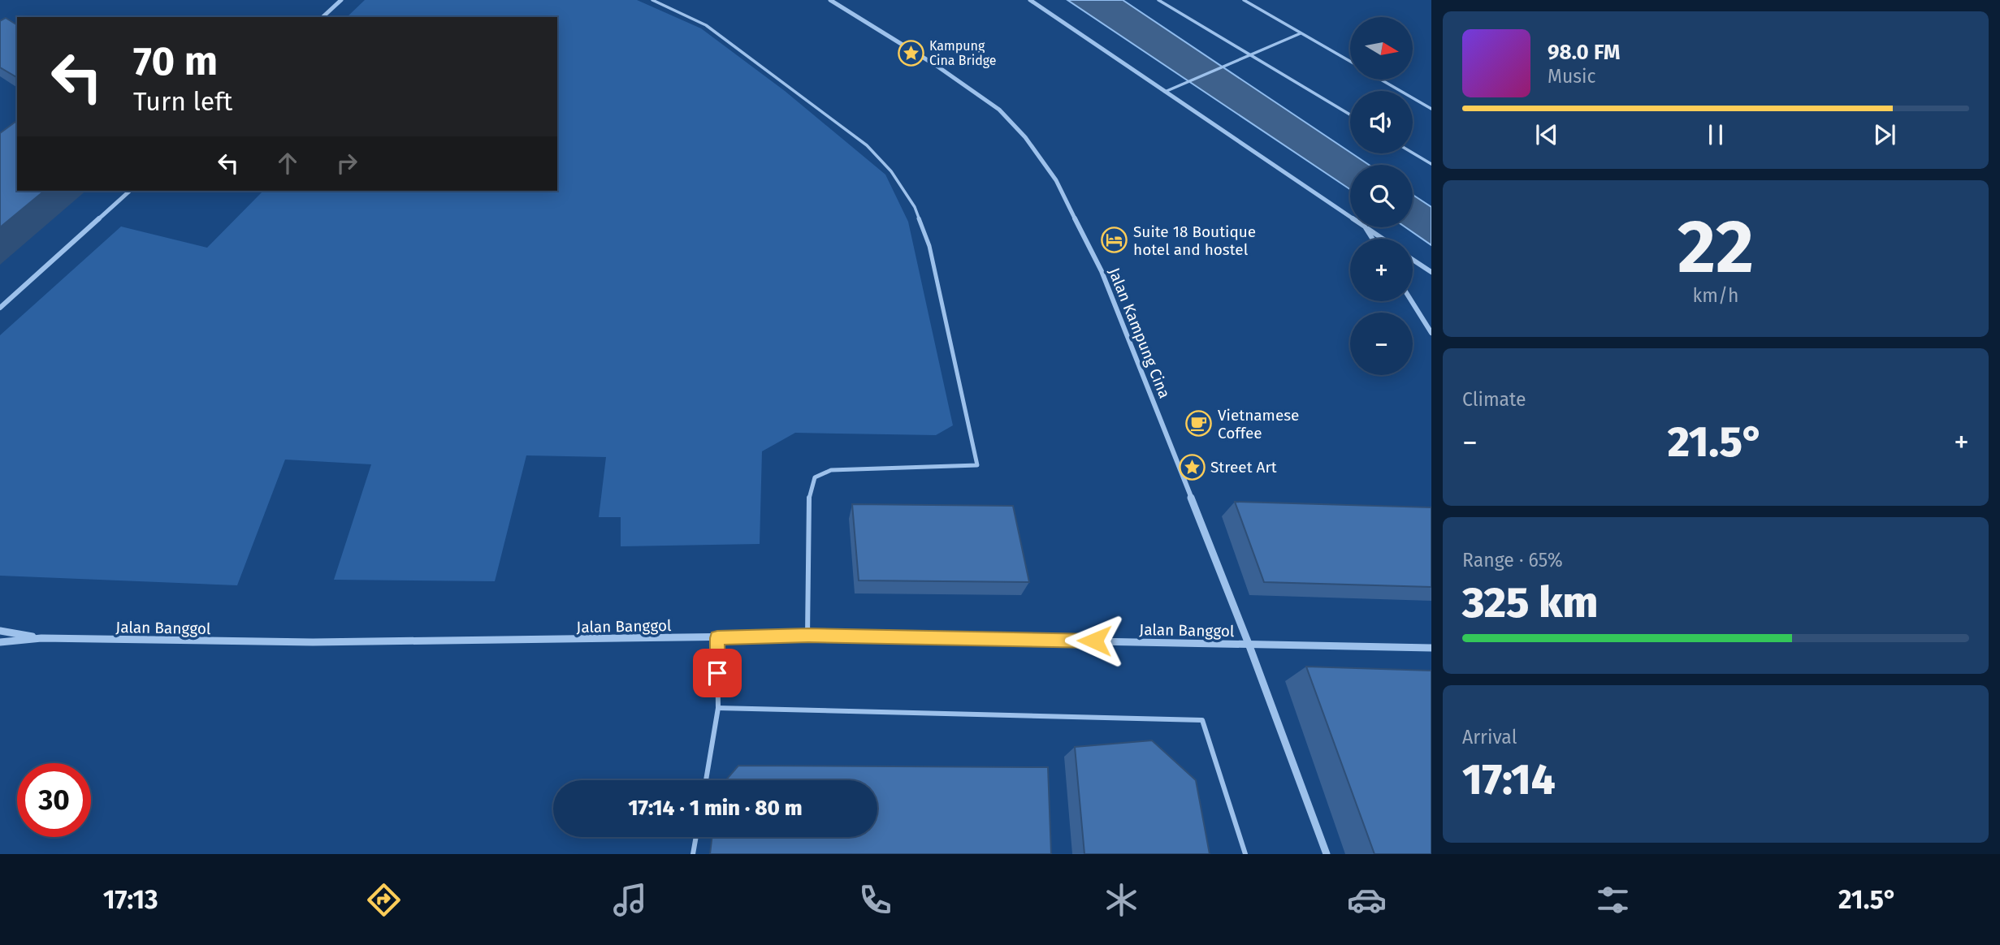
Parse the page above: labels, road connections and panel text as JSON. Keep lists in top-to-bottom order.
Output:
{
  "streets": {
    "street": ["Jalan Kampung Cina", "Jalan Banggol"]
  },
  "crossings": [
    ["Jalan Kampung Cina", "Jalan Banggol"]
  ],
  "places": {
    "place": ["Kampung Cina Bridge", "Street Art"],
    "hotel": ["Suite 18 Boutique hotel and hostel"],
    "cafe": ["Vietnamese Coffee"]
  },
  "north": "right",
  "page": {
    "map_buttons": ["+", "−"],
    "turn": ["70 m", "Turn left"],
    "song": ["98.0 FM", "Music"],
    "tile": [
      ["22", "km/h"],
      "Climate",
      ["Range · 65%", "325 km"],
      ["Arrival", "17:14"]
    ],
    "heat": ["−", "21.5°", "+"],
    "limit": "30",
    "trip": "17:14 · 1 min · 80 m",
    "tabs": ["17:13", "21.5°"]
  }
}
